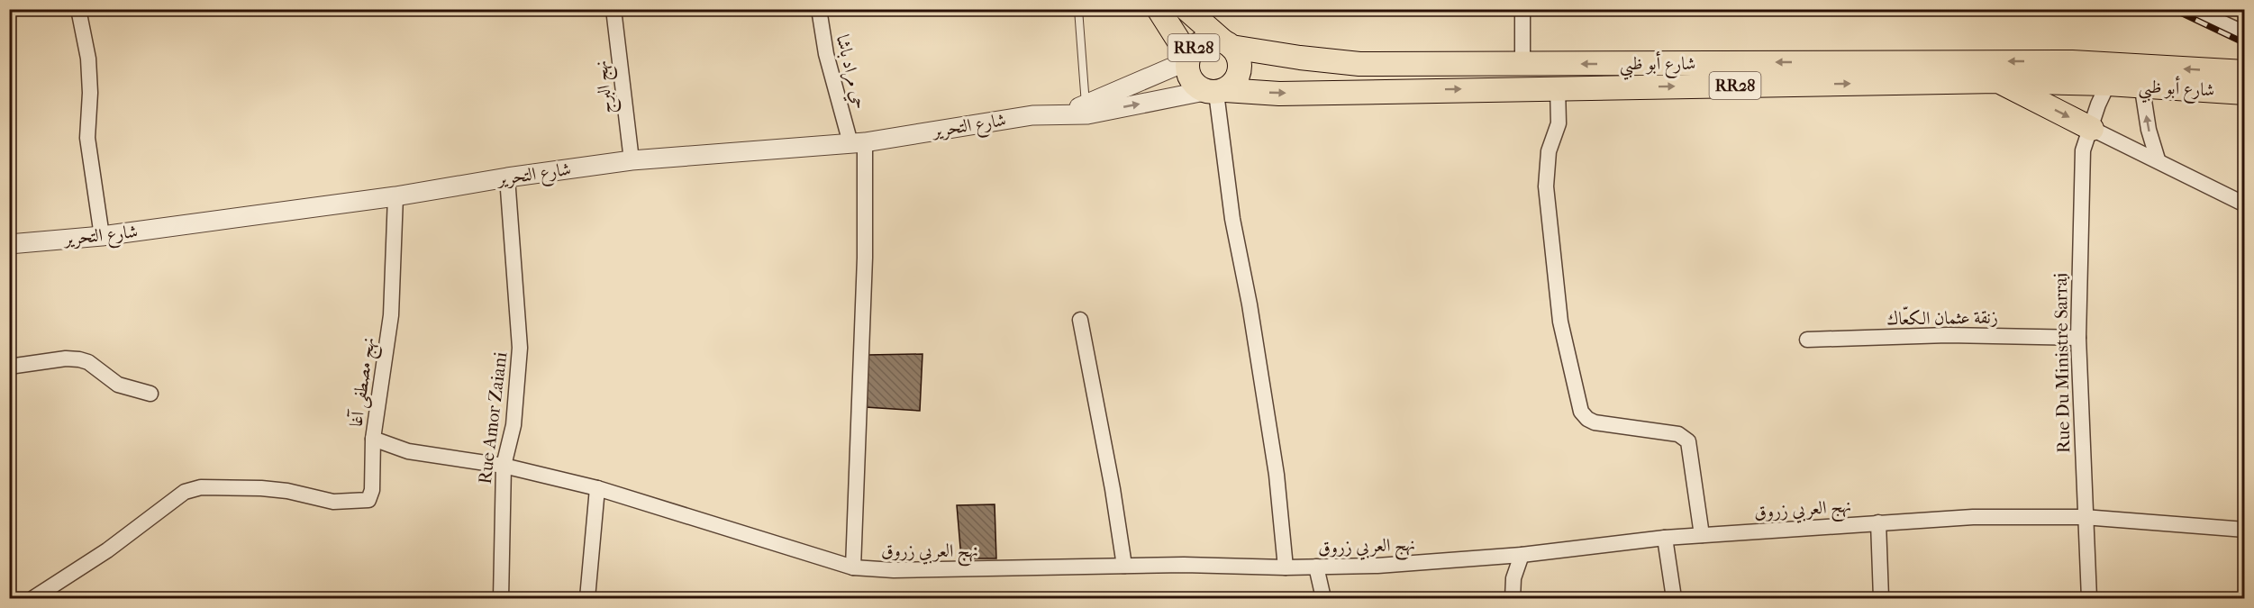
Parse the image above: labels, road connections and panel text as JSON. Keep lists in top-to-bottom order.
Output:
{
  "streets": {
    "main road": ["RR28", "شارع أبو ظبي"],
    "street": [
      "حي مراد باشا",
      "نهج البرج",
      "شارع التحرير",
      "زنقة عثمان الكعّاك",
      "Rue Du Ministre Sarraj",
      "نهج مصطفى آغا",
      "Rue Amor Zaiani",
      "نهج العربي زروق"
    ]
  },
  "crossings": [
    ["RR28", "شارع أبو ظبي"],
    ["RR28", "شارع التحرير"],
    ["شارع أبو ظبي", "شارع التحرير"],
    ["شارع أبو ظبي", "Rue Du Ministre Sarraj"],
    ["حي مراد باشا", "شارع التحرير"],
    ["حي مراد باشا", "نهج العربي زروق"],
    ["نهج البرج", "شارع التحرير"],
    ["شارع التحرير", "نهج مصطفى آغا"],
    ["شارع التحرير", "Rue Amor Zaiani"],
    ["زنقة عثمان الكعّاك", "Rue Du Ministre Sarraj"],
    ["Rue Du Ministre Sarraj", "نهج العربي زروق"],
    ["نهج مصطفى آغا", "Rue Amor Zaiani"],
    ["نهج مصطفى آغا", "نهج العربي زروق"],
    ["Rue Amor Zaiani", "نهج العربي زروق"]
  ]
}
